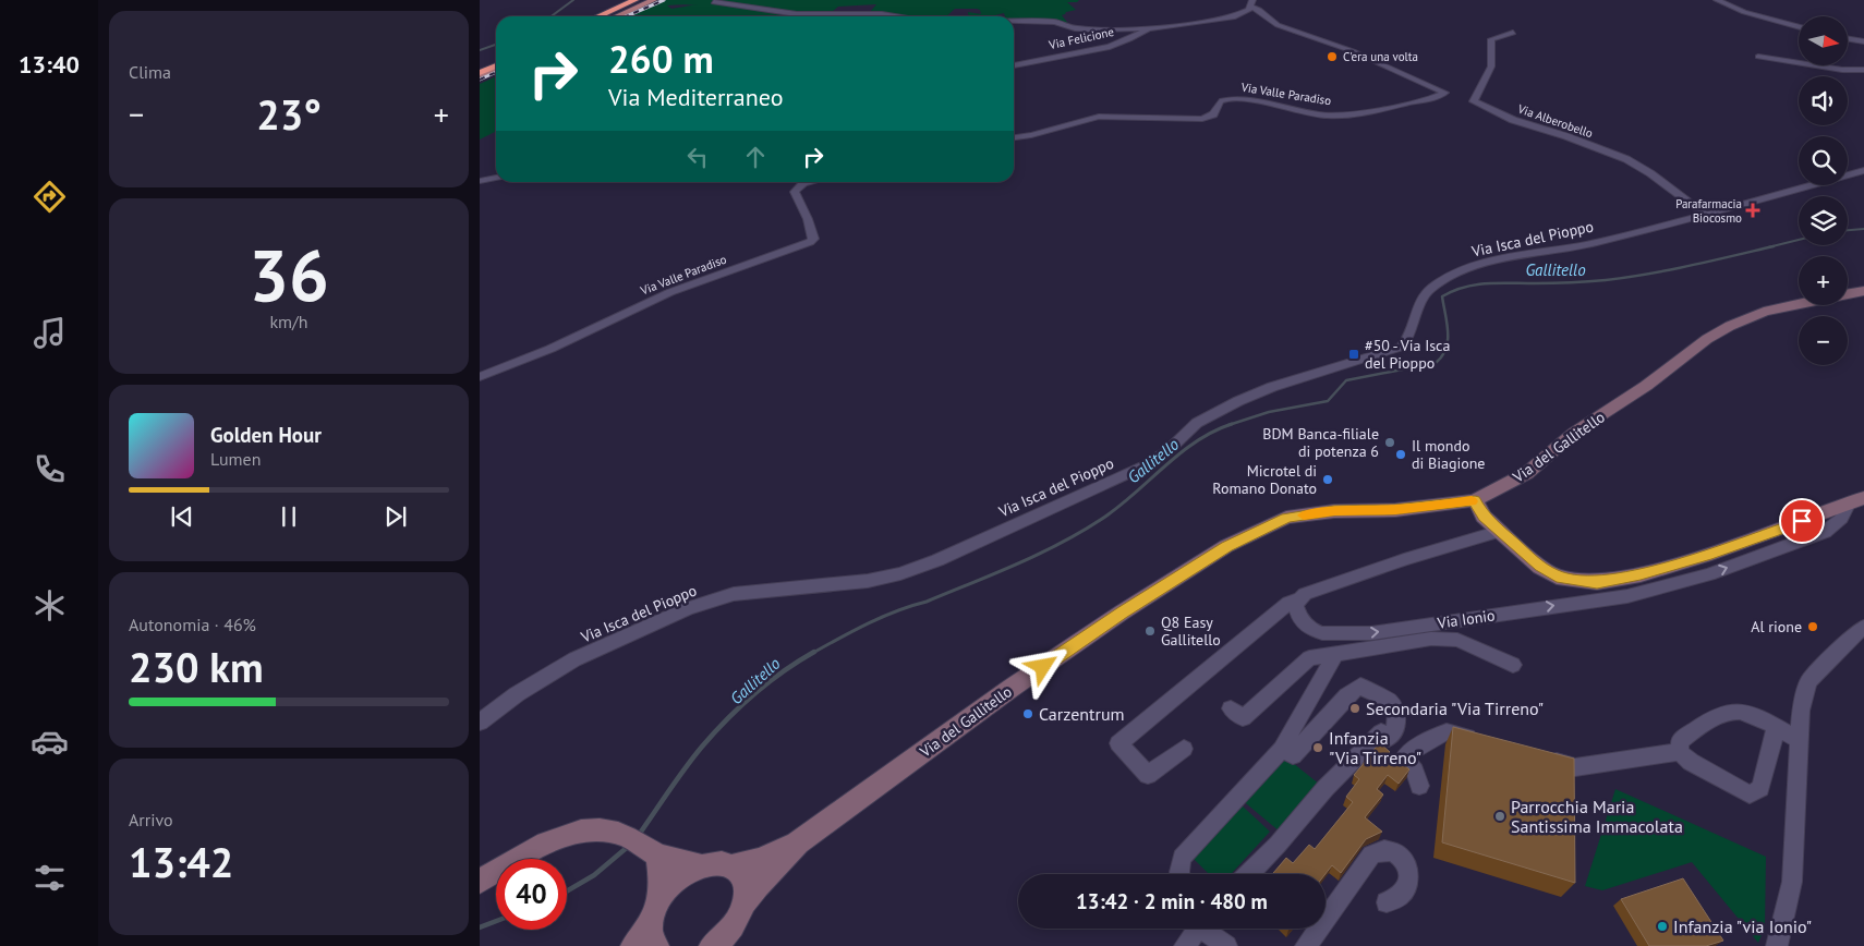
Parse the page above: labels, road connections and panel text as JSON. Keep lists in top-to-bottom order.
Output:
{
  "streets": {
    "street": [
      "Via Felicione",
      "Via Valle Paradiso",
      "Via Alberobello",
      "Via Isca del Pioppo",
      "Via del Gallitello",
      "Via Ionio"
    ]
  },
  "crossings": [
    ["Via Felicione", "Via Valle Paradiso"],
    ["Via Alberobello", "Via Isca del Pioppo"]
  ],
  "water": ["Gallitello"],
  "places": {
    "other": [
      "C'era una volta",
      "BDM Banca-filiale di potenza 6",
      "Il mondo di Biagione",
      "Microtel di Romano Donato",
      "Al rione",
      "Q8 Easy Gallitello",
      "Secondaria \"Via Tirreno\"",
      "Carzentrum",
      "Infanzia \"Via Tirreno\"",
      "Parrocchia Maria Santissima Immacolata",
      "Infanzia \"via Ionio\""
    ],
    "health": ["Parafarmacia Biocosmo"],
    "transit": ["#50 - Via Isca del Pioppo"]
  },
  "north": "right",
  "page": {
    "tabs": "13:40",
    "tile": [
      "Clima",
      ["36", "km/h"],
      ["Autonomia · 46%", "230 km"],
      ["Arrivo", "13:42"]
    ],
    "map_buttons": ["+", "−"],
    "turn": ["260 m", "Via Mediterraneo"],
    "heat": ["−", "23°", "+"],
    "song": ["Golden Hour", "Lumen"],
    "limit": "40",
    "trip": "13:42 · 2 min · 480 m"
  }
}
